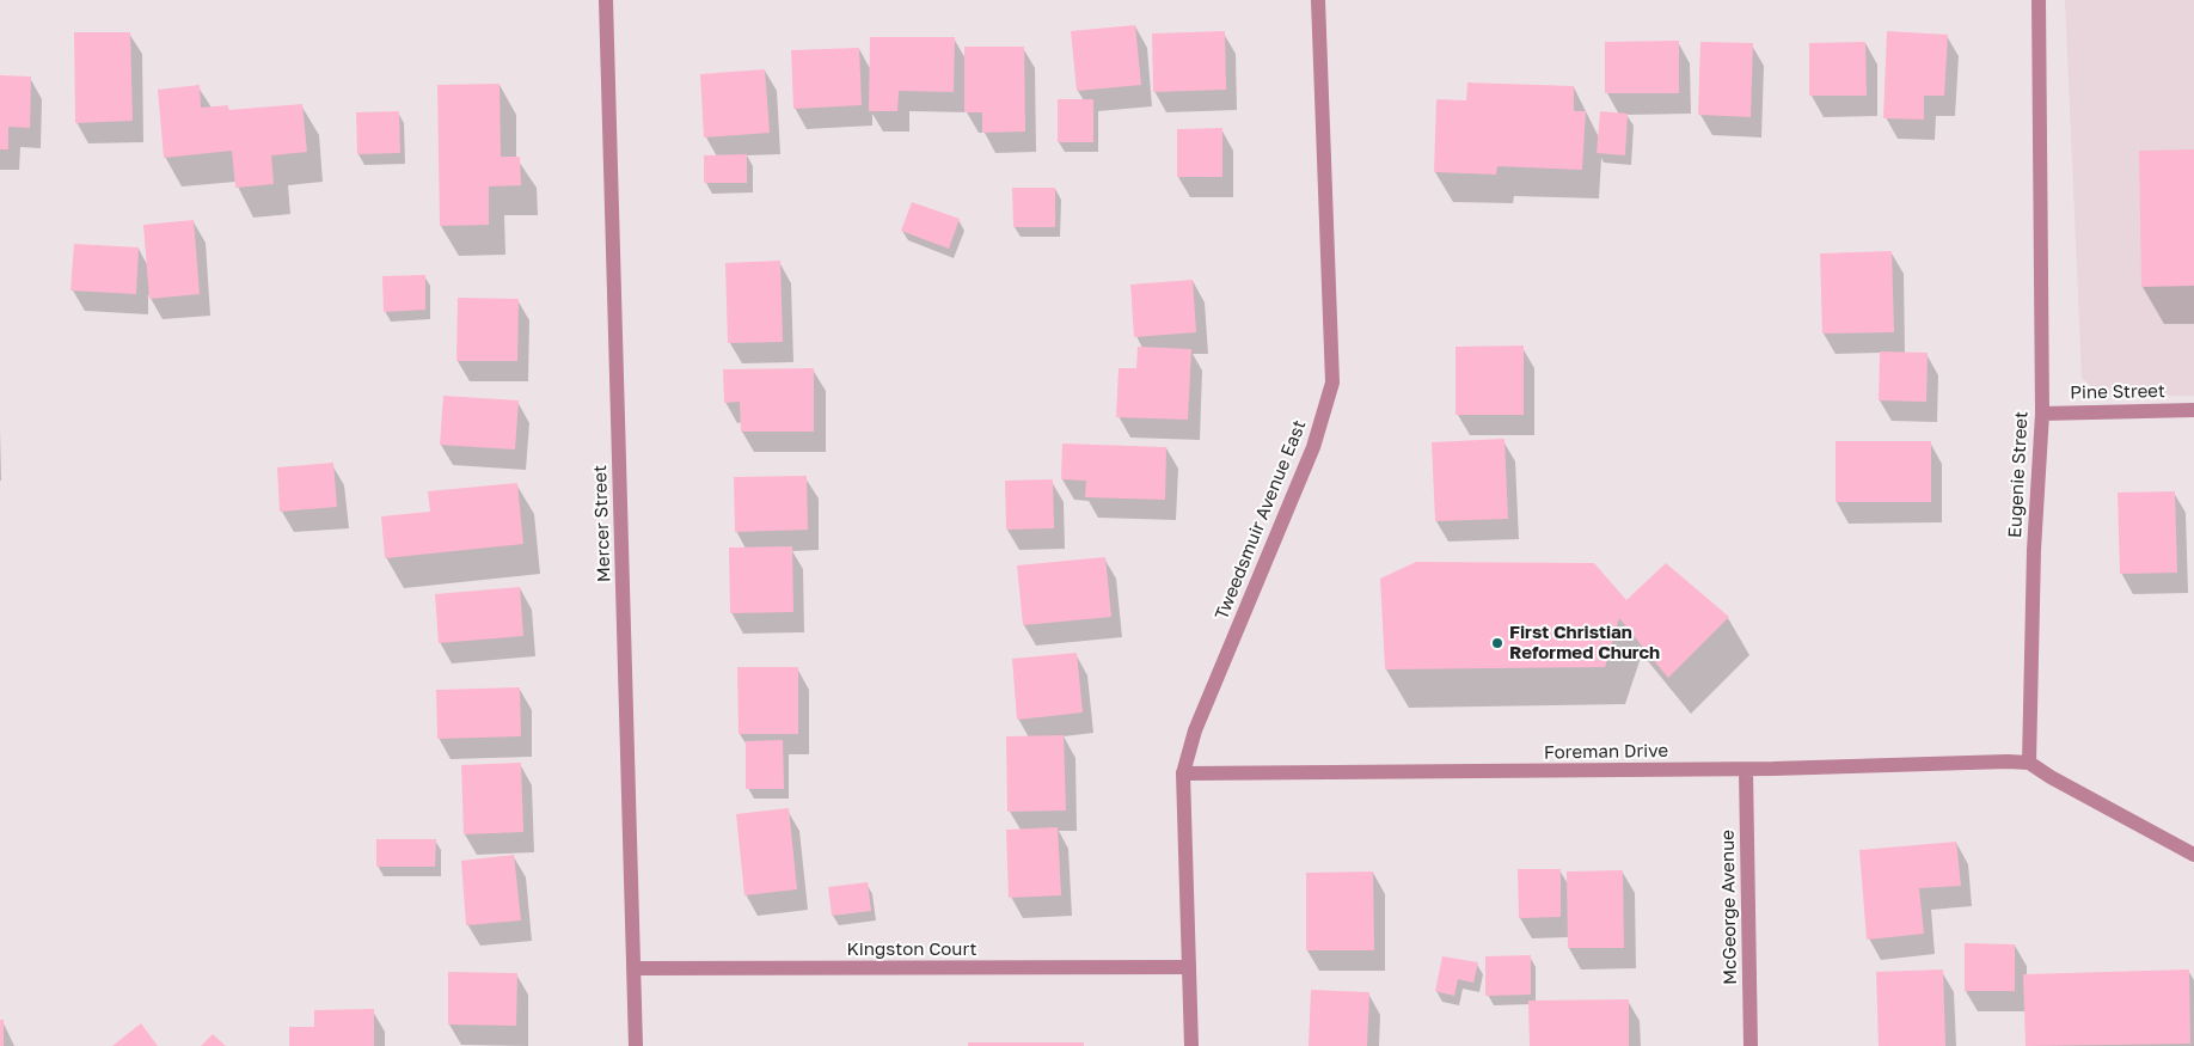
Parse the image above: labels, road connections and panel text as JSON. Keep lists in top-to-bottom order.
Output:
{
  "streets": {
    "street": [
      "Pine Street",
      "Eugenie Street",
      "Tweedsmuir Avenue East",
      "Mercer Street",
      "Foreman Drive",
      "McGeorge Avenue",
      "Kingston Court"
    ]
  },
  "crossings": [
    ["Pine Street", "Eugenie Street"],
    ["Eugenie Street", "Foreman Drive"],
    ["Tweedsmuir Avenue East", "Foreman Drive"],
    ["Tweedsmuir Avenue East", "Kingston Court"],
    ["Mercer Street", "Kingston Court"],
    ["Foreman Drive", "McGeorge Avenue"]
  ],
  "places": ["First Christian Reformed Church"]
}
